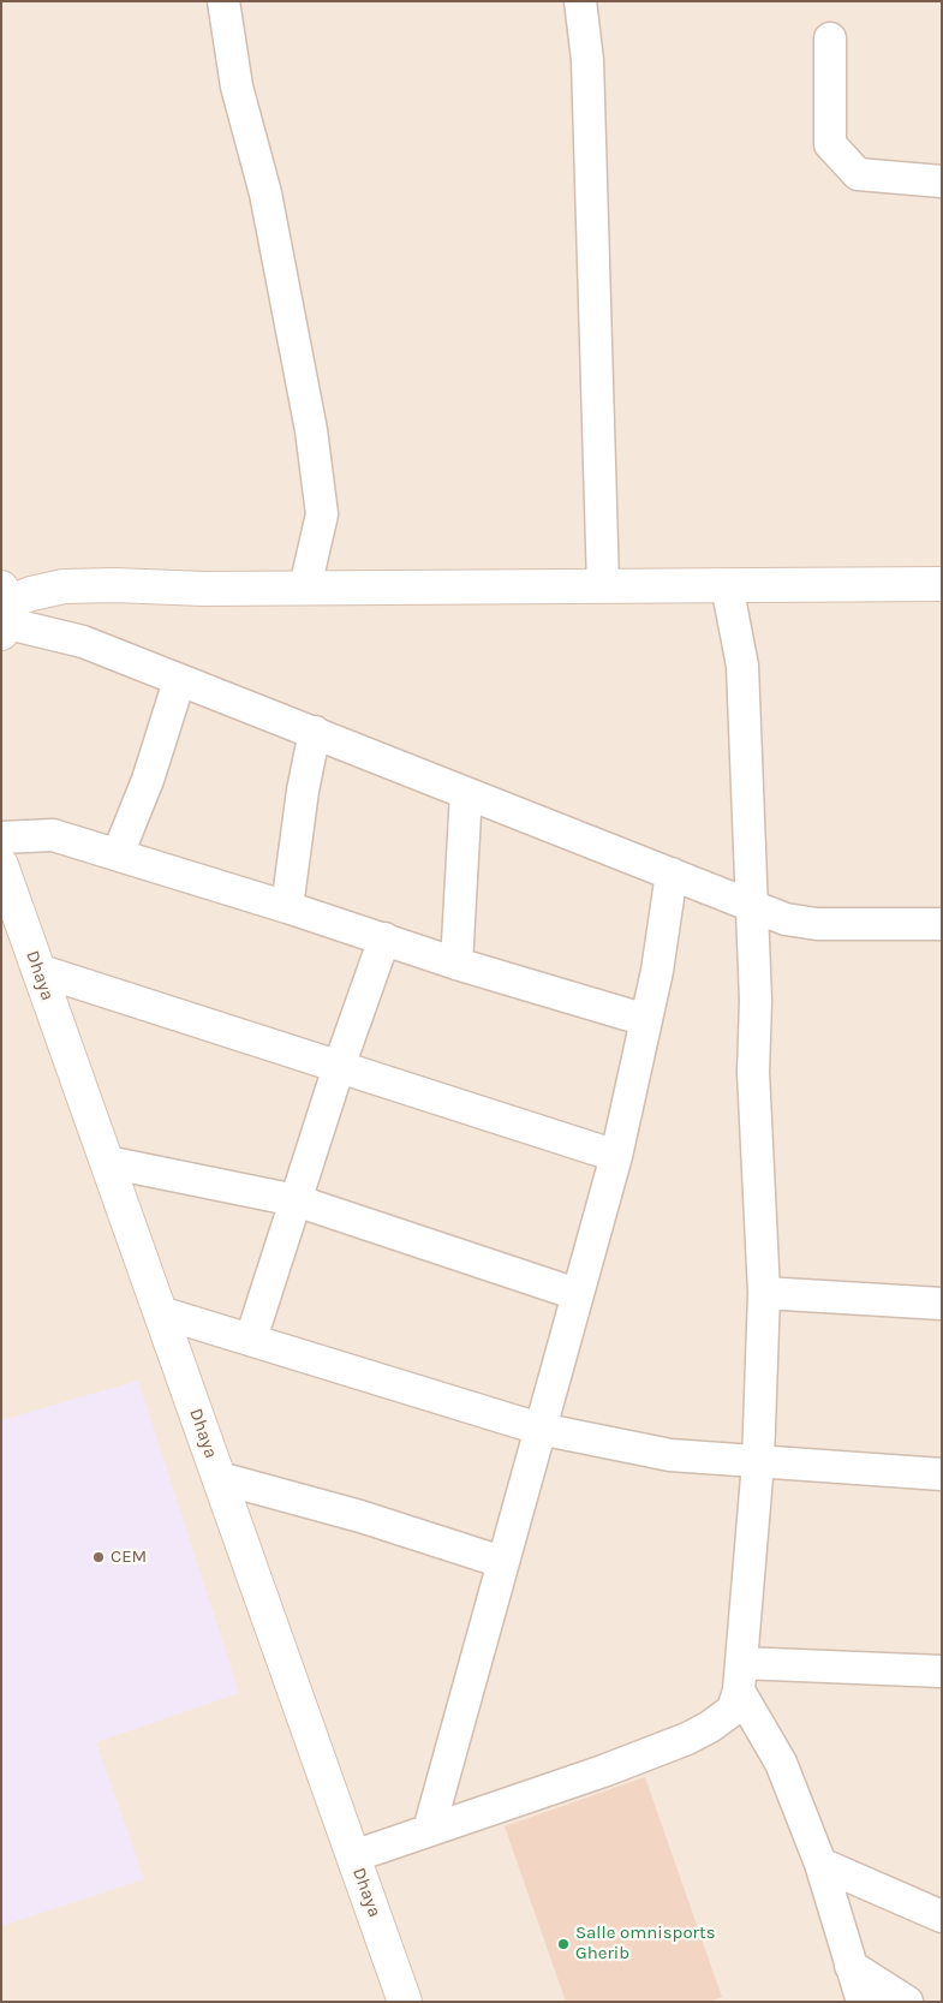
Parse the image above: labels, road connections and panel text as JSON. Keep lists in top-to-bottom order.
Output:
{
  "streets": {
    "street": ["Dhaya"]
  },
  "places": ["CEM", "Salle omnisports Gherib"]
}
